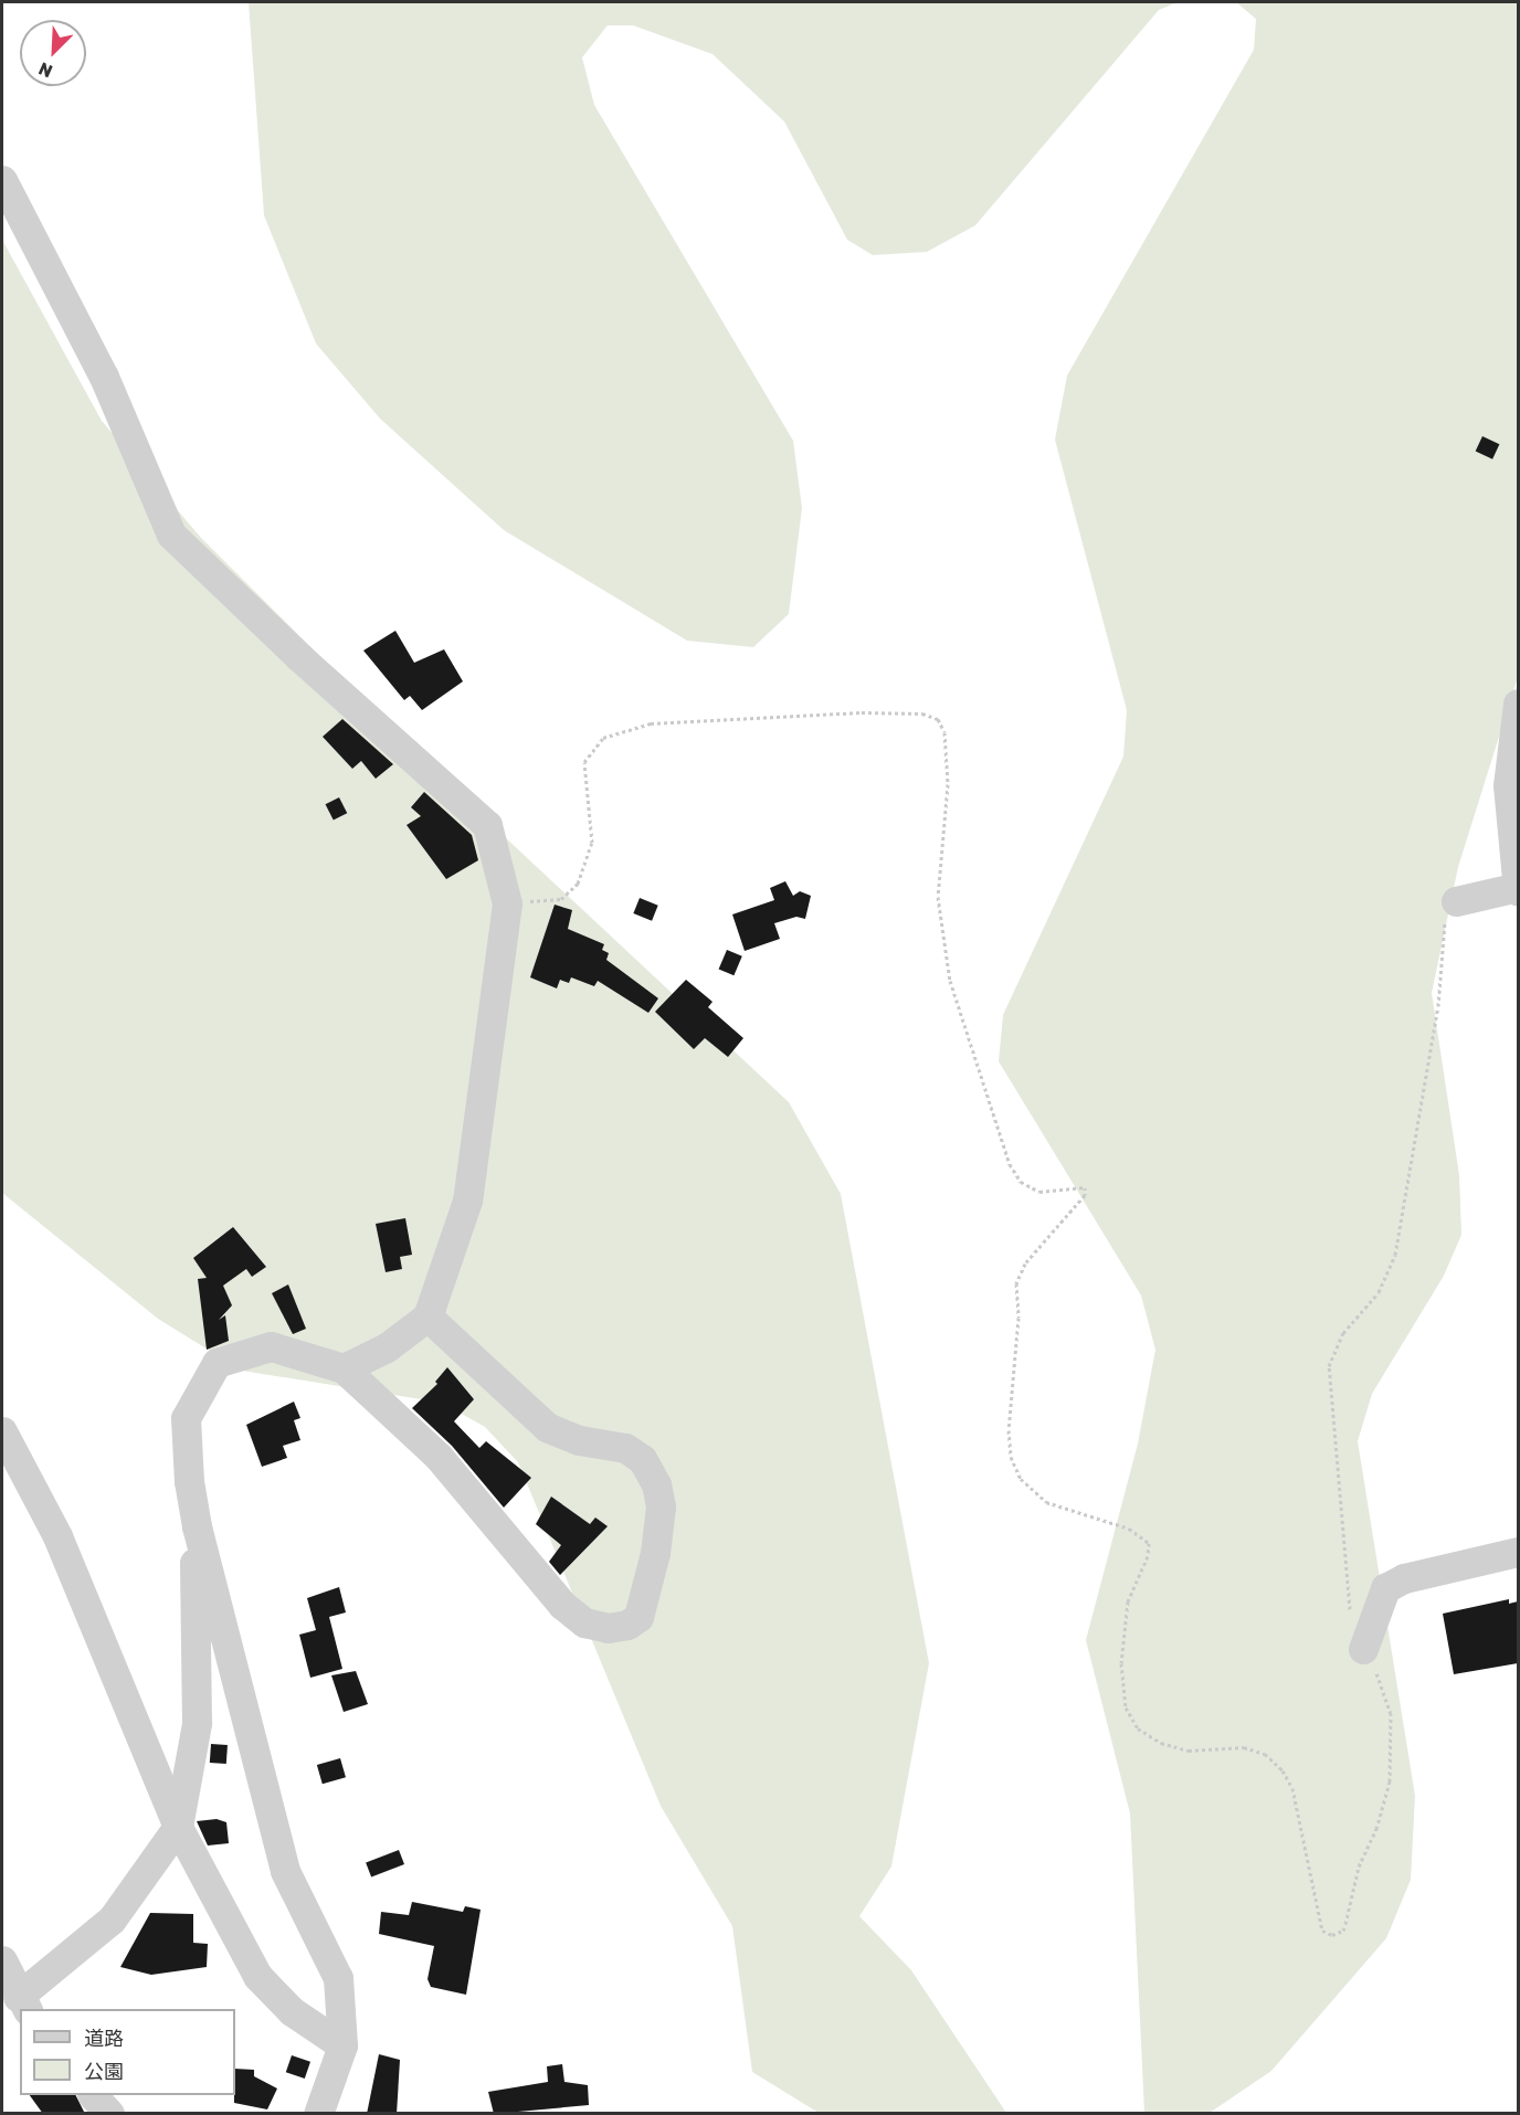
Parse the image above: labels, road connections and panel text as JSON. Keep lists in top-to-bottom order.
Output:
{
  "legend": ["道路", "公園"],
  "north": "bottom left"
}
